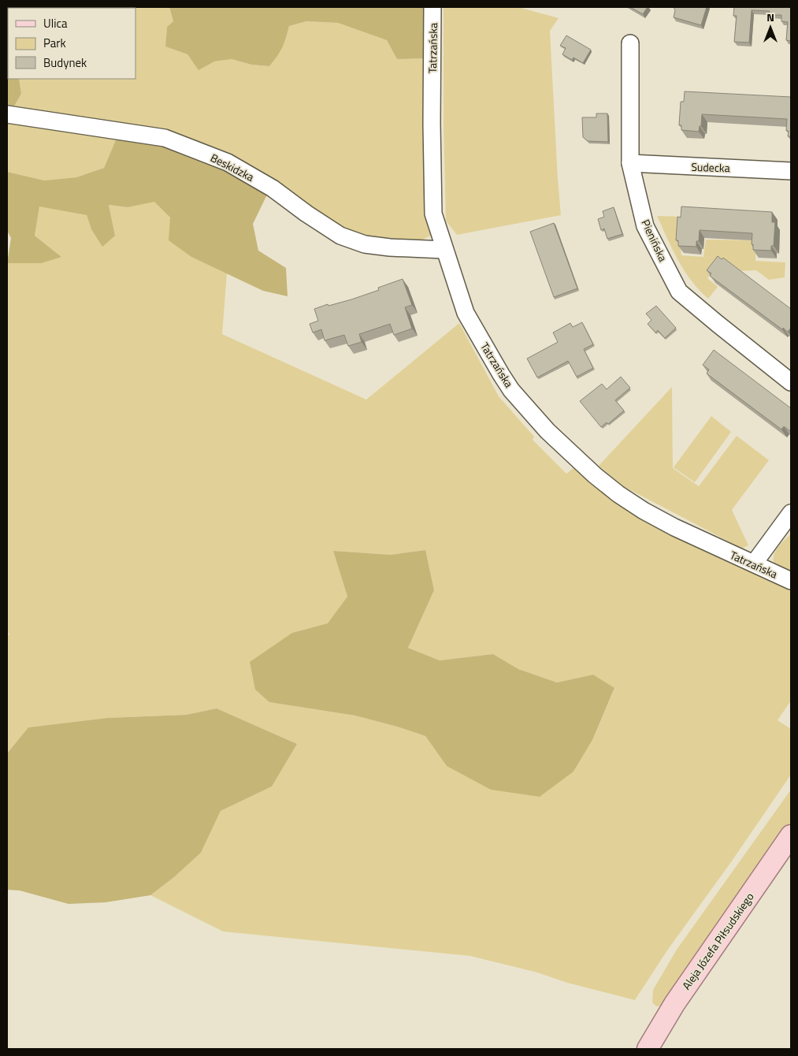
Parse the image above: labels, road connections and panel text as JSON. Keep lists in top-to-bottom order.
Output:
{
  "streets": {
    "main road": ["Aleja Józefa Piłsudskiego"],
    "street": [
      "Tatrzańska",
      "Beskidzka",
      "Sudecka",
      "Pienińska"
    ]
  },
  "crossings": [
    ["Tatrzańska", "Beskidzka"],
    ["Sudecka", "Pienińska"]
  ],
  "legend": ["Ulica", "Park", "Budynek"],
  "north": "top"
}
